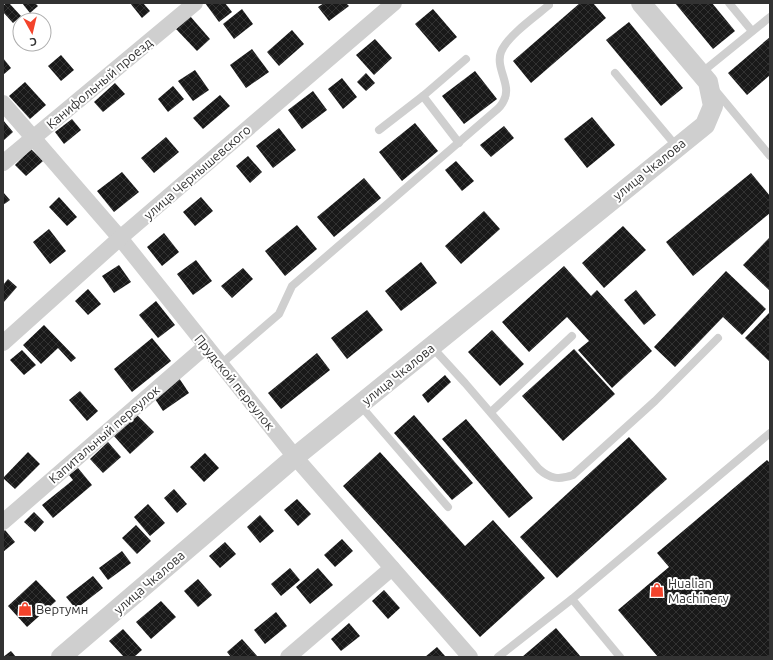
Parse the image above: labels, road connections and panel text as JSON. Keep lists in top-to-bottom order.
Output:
{
  "streets": {
    "street": [
      "Канифольный проезд",
      "улица Чкалова",
      "улица Чернышевского",
      "Прудской переулок",
      "Капитальный переулок"
    ]
  },
  "crossings": [
    ["Канифольный проезд", "Прудской переулок"],
    ["улица Чкалова", "Прудской переулок"],
    ["улица Чернышевского", "Прудской переулок"],
    ["Прудской переулок", "Капитальный переулок"]
  ],
  "places": {
    "shop": ["Hualian Machinery", "Вертумн"]
  },
  "north": "bottom"
}
